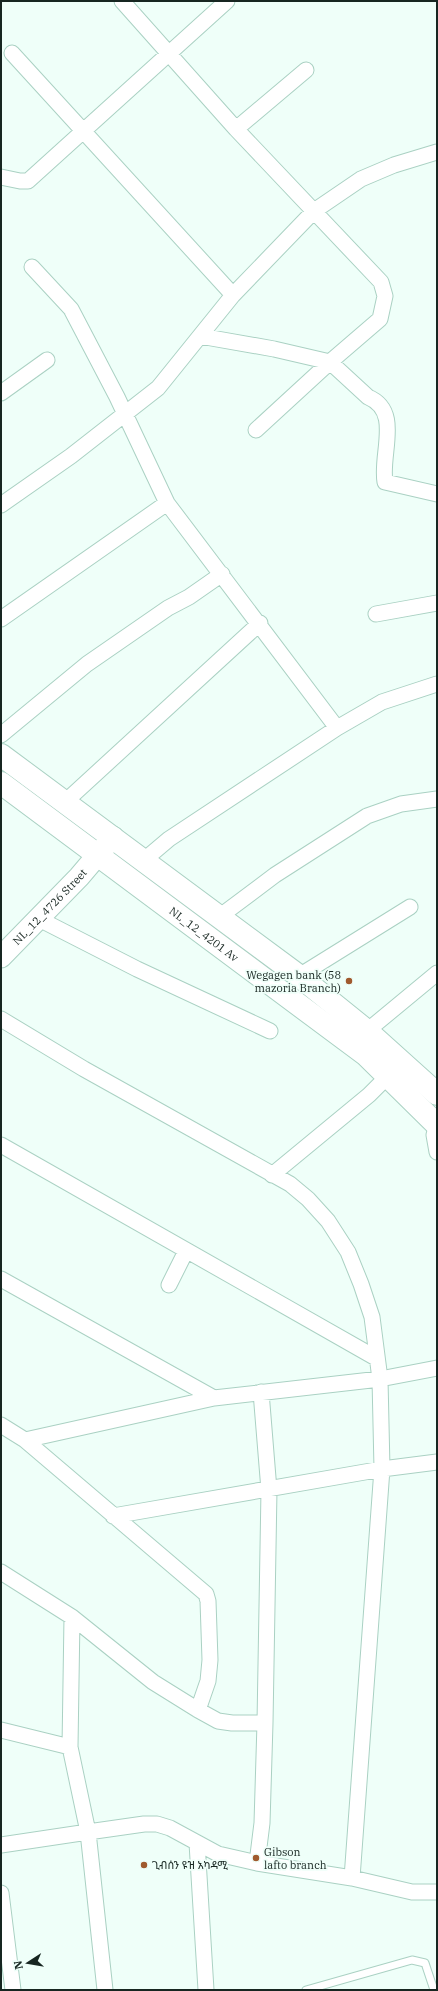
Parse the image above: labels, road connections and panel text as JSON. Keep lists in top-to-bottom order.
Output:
{
  "streets": {
    "main road": ["NL_12_4201 Av"],
    "street": ["NL_12_4726 Street"]
  },
  "crossings": [
    ["NL_12_4726 Street", "NL_12_4201 Av"]
  ],
  "places": ["Wegagen bank (58 mazoria Branch)", "Gibson lafto branch", "ጊብሰን ዩዝ አካዳሚ"],
  "north": "left"
}
